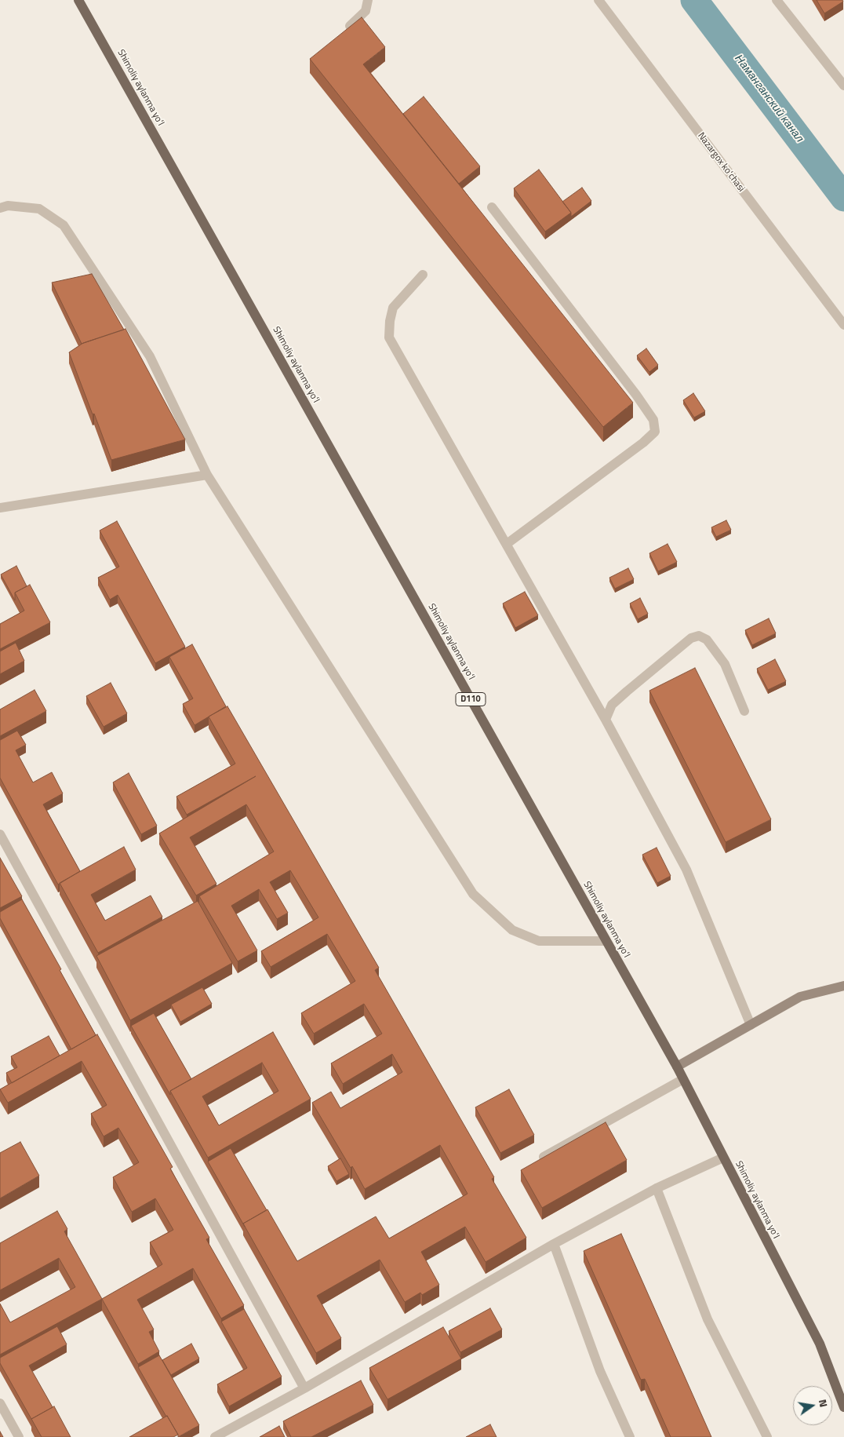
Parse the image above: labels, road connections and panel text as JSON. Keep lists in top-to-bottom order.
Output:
{
  "streets": {
    "main road": ["Shimoliy aylanma yoʻl", "D110"],
    "street": ["Nazargox koʻchasi"]
  },
  "water": ["Наманганский канал"],
  "north": "right"
}
